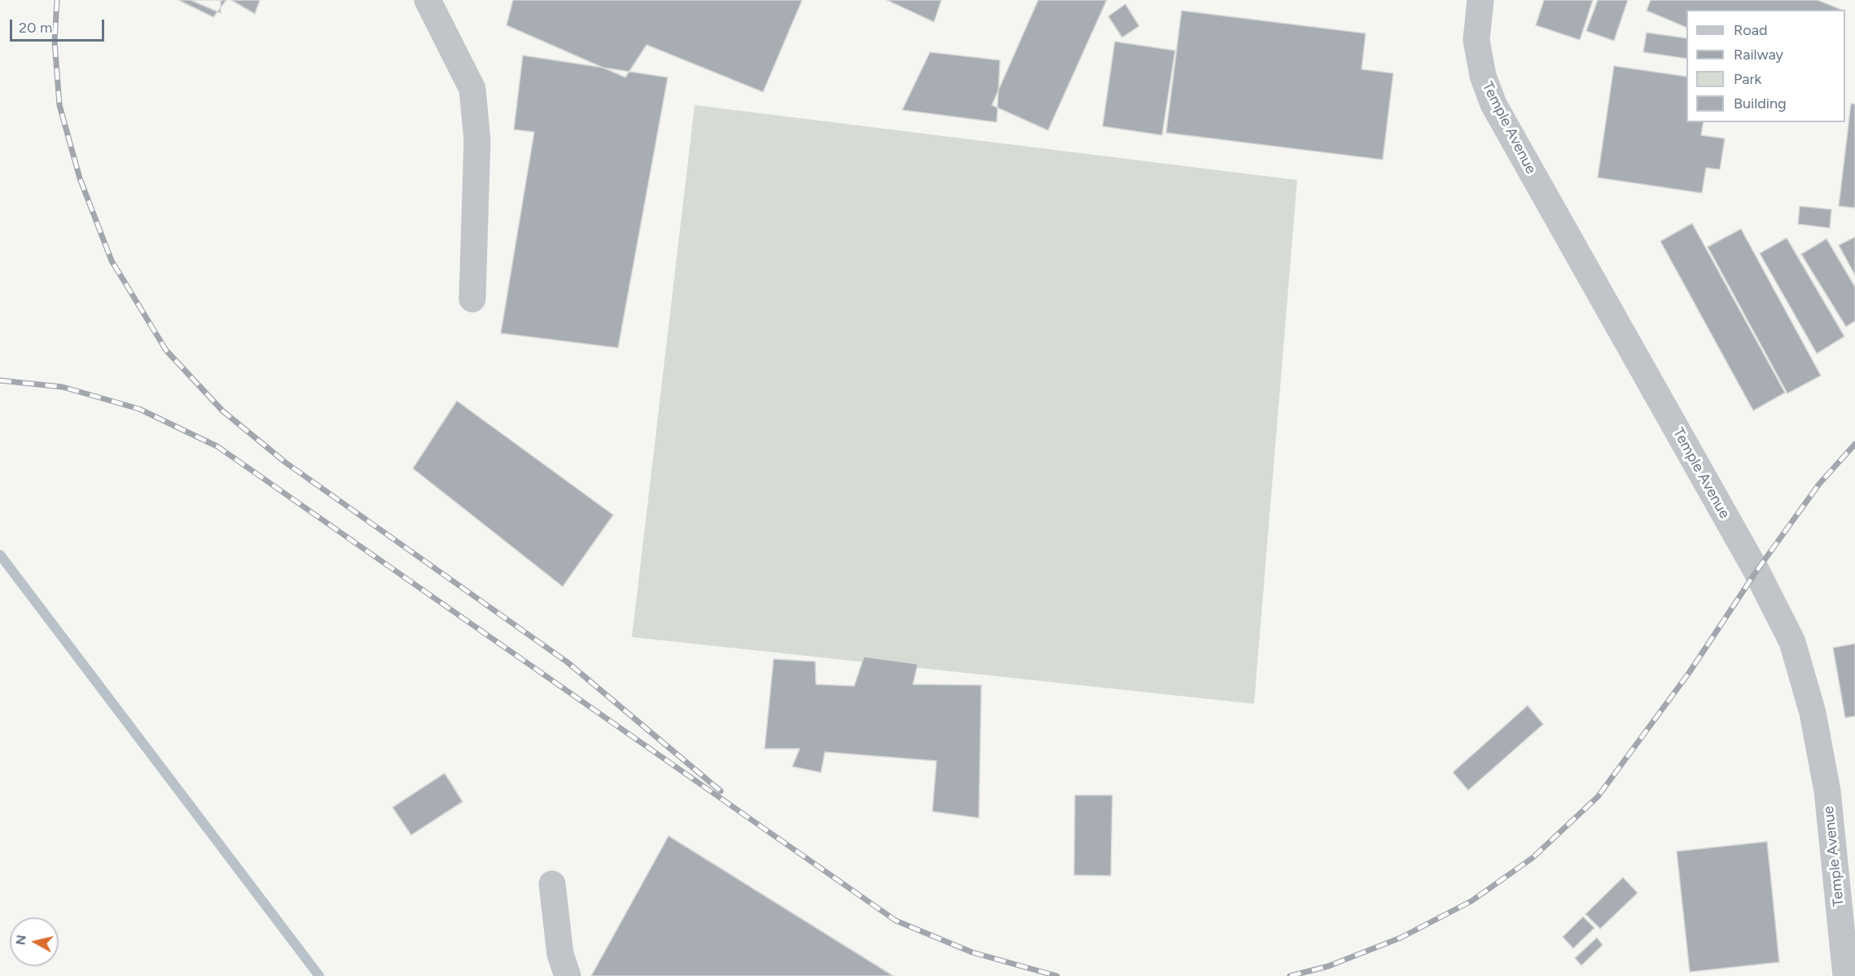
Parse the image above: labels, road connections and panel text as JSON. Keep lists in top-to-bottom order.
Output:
{
  "streets": {
    "street": ["Temple Avenue"]
  },
  "legend": [
    "Road",
    "Railway",
    "Park",
    "Building"
  ],
  "scale_bar": "20 m",
  "north": "left"
}
